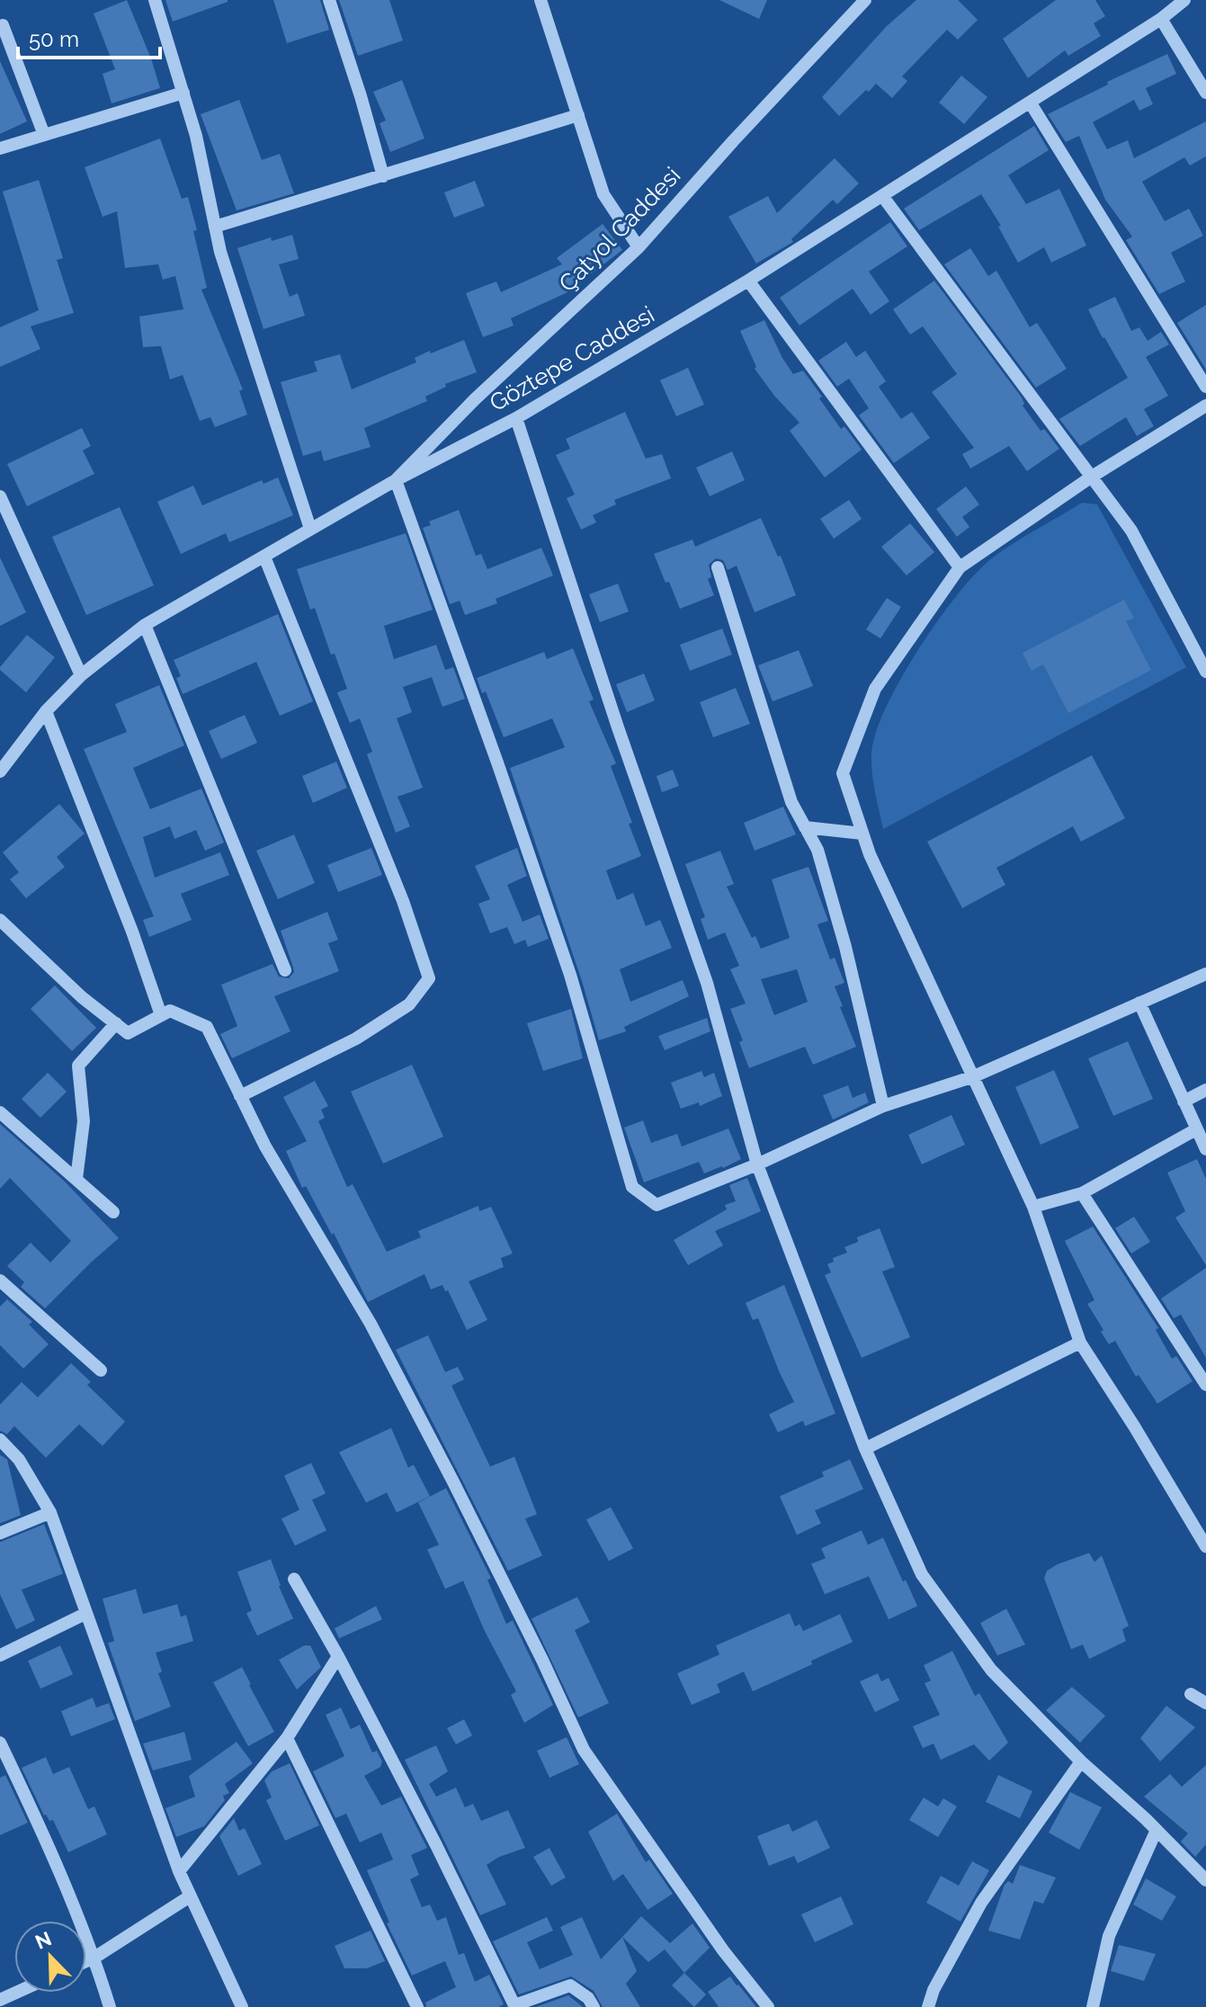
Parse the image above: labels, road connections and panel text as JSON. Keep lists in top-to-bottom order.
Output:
{
  "streets": {
    "street": ["Çatyol Caddesi", "Göztepe Caddesi"]
  },
  "crossings": [
    ["Çatyol Caddesi", "Göztepe Caddesi"]
  ],
  "scale_bar": "50 m",
  "north": "top left"
}
